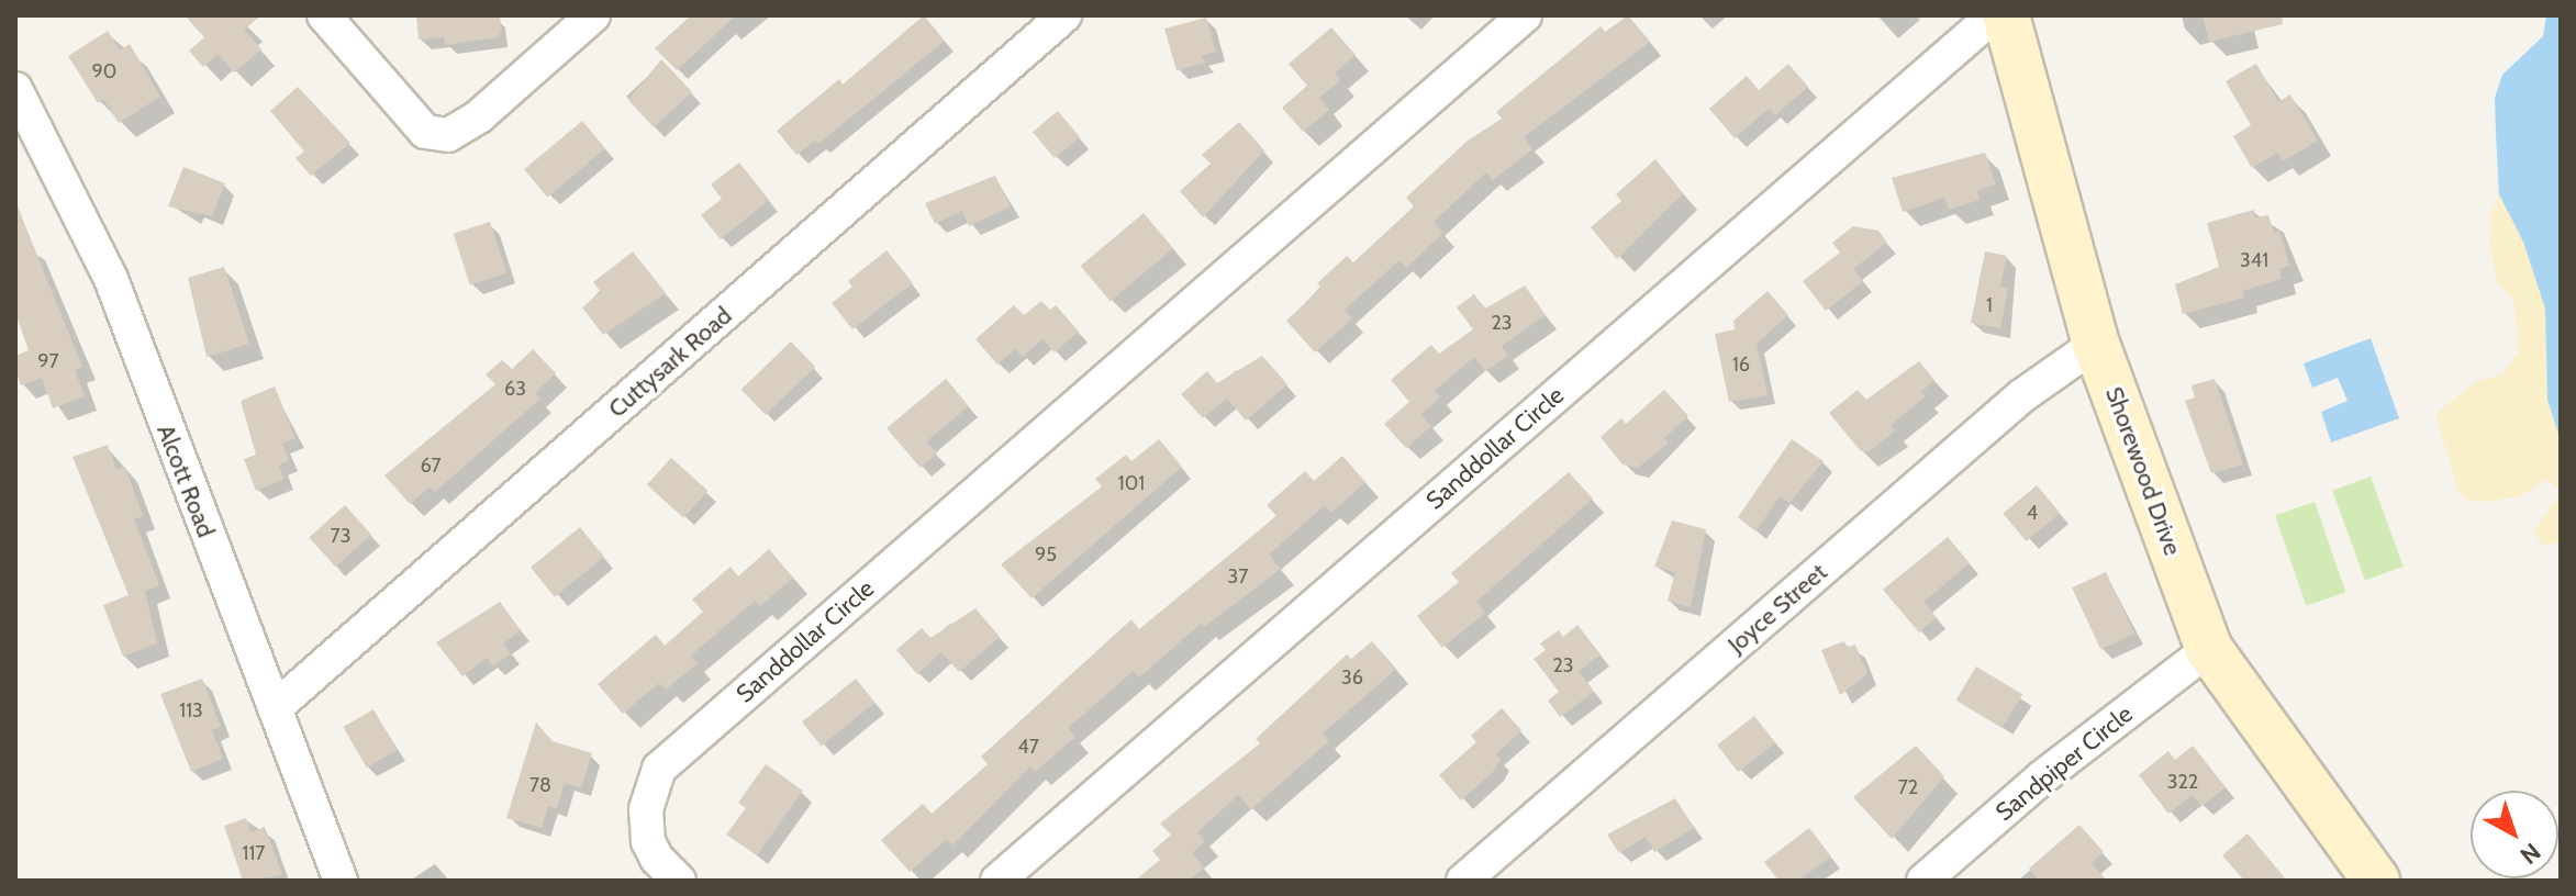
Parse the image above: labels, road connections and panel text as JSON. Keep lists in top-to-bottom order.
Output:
{
  "streets": {
    "street": [
      "Cuttysark Road",
      "Sanddollar Circle",
      "Shorewood Drive",
      "Alcott Road",
      "Joyce Street",
      "Sandpiper Circle"
    ]
  },
  "crossings": [
    ["Cuttysark Road", "Alcott Road"],
    ["Shorewood Drive", "Joyce Street"],
    ["Shorewood Drive", "Sandpiper Circle"]
  ],
  "house_numbers": [
    "90",
    "341",
    "1",
    "23",
    "97",
    "16",
    "63",
    "67",
    "101",
    "4",
    "73",
    "95",
    "37",
    "23",
    "36",
    "113",
    "47",
    "322",
    "78",
    "72",
    "117"
  ],
  "north": "bottom right"
}
